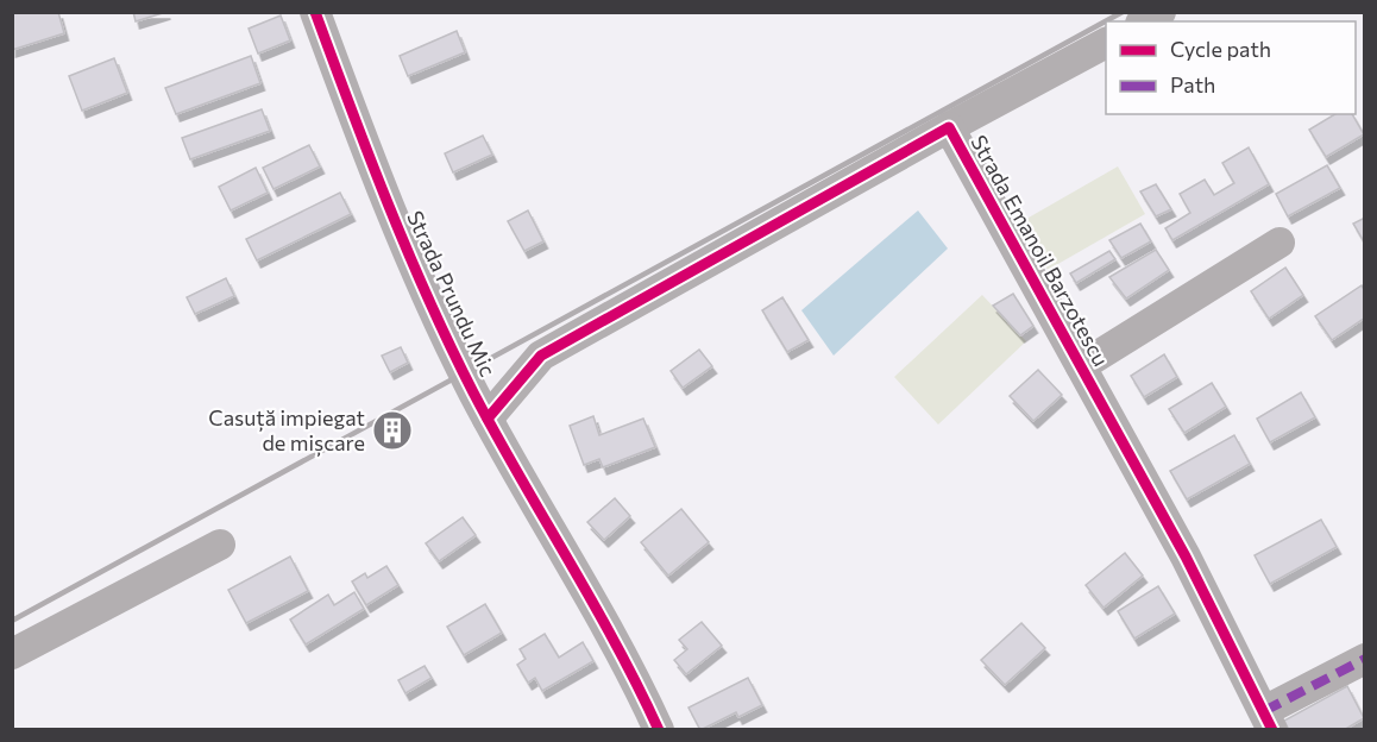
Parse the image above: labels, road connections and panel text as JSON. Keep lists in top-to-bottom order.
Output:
{
  "streets": {
    "street": ["Strada Emanoil Barzotescu", "Strada Prundu Mic"]
  },
  "crossings": [
    ["Strada Emanoil Barzotescu", "Strada Prundu Mic"]
  ],
  "places": {
    "building": ["Casuță impiegat de mișcare"]
  },
  "legend": ["Cycle path", "Path"]
}
